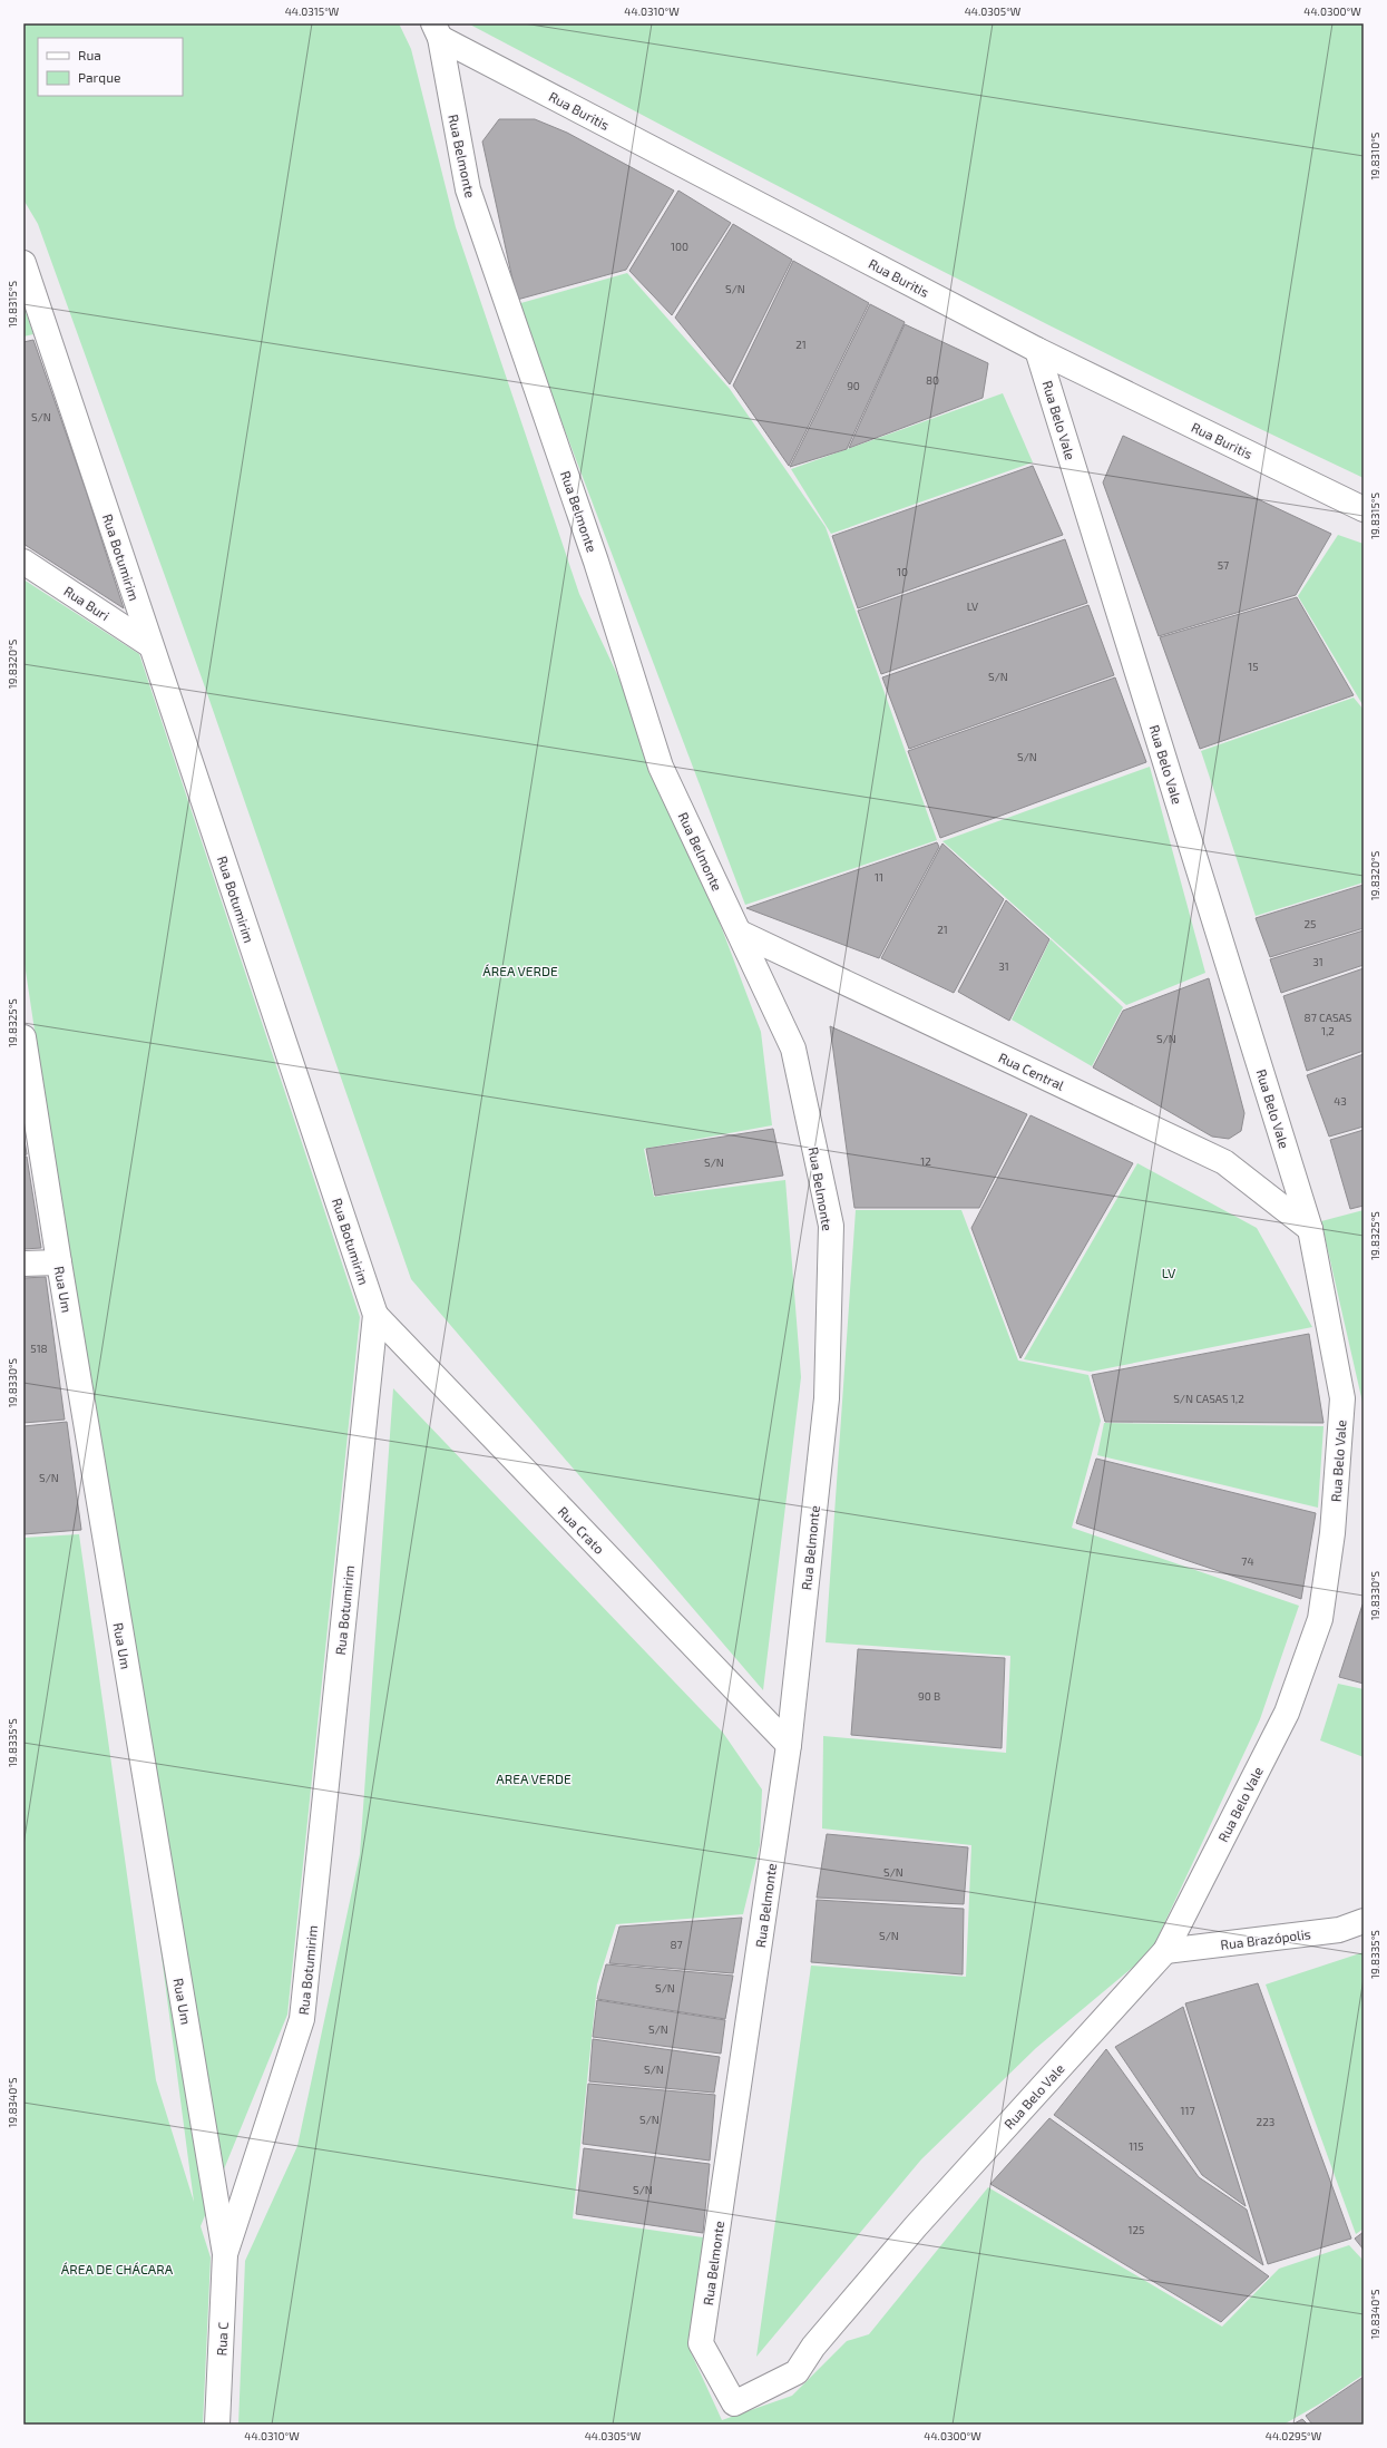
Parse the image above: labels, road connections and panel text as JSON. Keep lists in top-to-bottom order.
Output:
{
  "streets": {
    "street": [
      "Rua Buritis",
      "Rua Belmonte",
      "Rua Belo Vale",
      "Rua Botumirim",
      "Rua Buri",
      "Rua Central",
      "Rua Um",
      "Rua Crato",
      "Rua Brazópolis",
      "Rua C"
    ]
  },
  "crossings": [
    ["Rua Buritis", "Rua Belmonte"],
    ["Rua Buritis", "Rua Belo Vale"],
    ["Rua Belmonte", "Rua Belo Vale"],
    ["Rua Belmonte", "Rua Central"],
    ["Rua Belmonte", "Rua Crato"],
    ["Rua Belo Vale", "Rua Central"],
    ["Rua Belo Vale", "Rua Brazópolis"],
    ["Rua Botumirim", "Rua Buri"],
    ["Rua Botumirim", "Rua Um"],
    ["Rua Botumirim", "Rua Crato"],
    ["Rua Botumirim", "Rua C"],
    ["Rua Um", "Rua C"]
  ],
  "parks": [
    "ÁREA VERDE",
    "LV",
    "AREA VERDE",
    "ÁREA DE CHÁCARA"
  ],
  "house_numbers": [
    "100",
    "S/N",
    "21",
    "80",
    "90",
    "S/N",
    "57",
    "10",
    "LV",
    "15",
    "S/N",
    "S/N",
    "11",
    "25",
    "21",
    "31",
    "31",
    "87 CASAS 1,2",
    "S/N",
    "43",
    "12",
    "S/N",
    "518",
    "S/N CASAS 1,2",
    "S/N",
    "74",
    "90 B",
    "S/N",
    "S/N",
    "87",
    "S/N",
    "S/N",
    "S/N",
    "117",
    "S/N",
    "223",
    "115",
    "S/N",
    "125"
  ],
  "legend": ["Rua", "Parque"],
  "coordinates": [
    "44.0315°W",
    "44.0310°W",
    "44.0305°W",
    "44.0300°W",
    "19.8310°S",
    "19.8315°S",
    "19.8320°S",
    "19.8325°S",
    "19.8330°S",
    "19.8335°S",
    "19.8340°S",
    "44.0295°W"
  ]
}
